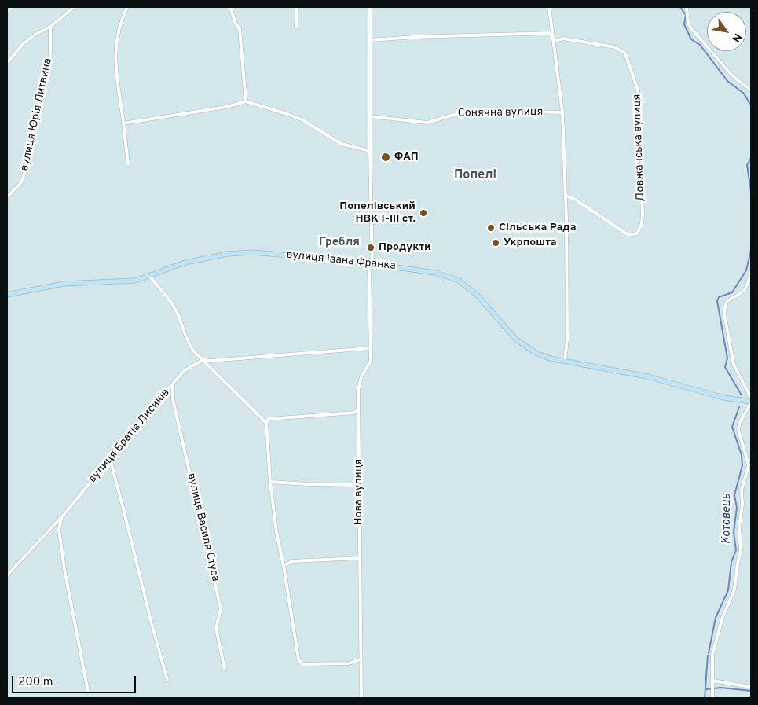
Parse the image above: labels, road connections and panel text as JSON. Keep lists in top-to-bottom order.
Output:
{
  "streets": {
    "main road": ["вулиця Івана Франка"],
    "street": [
      "Сонячна вулиця",
      "вулиця Юрія Литвина",
      "Довжанська вулиця",
      "вулиця Братів Лисиків",
      "Нова вулиця",
      "вулиця Василя Стуса"
    ]
  },
  "crossings": [
    ["вулиця Івана Франка", "Нова вулиця"],
    ["вулиця Братів Лисиків", "вулиця Василя Стуса"]
  ],
  "districts": ["Попелі", "Гребля"],
  "water": ["Котовець"],
  "places": [
    "ФАП",
    "Попелівський НВК І-ІІІ ст.",
    "Сільська Рада",
    "Укрпошта",
    "Продукти"
  ],
  "scale_bar": "200 m",
  "north": "bottom right"
}
